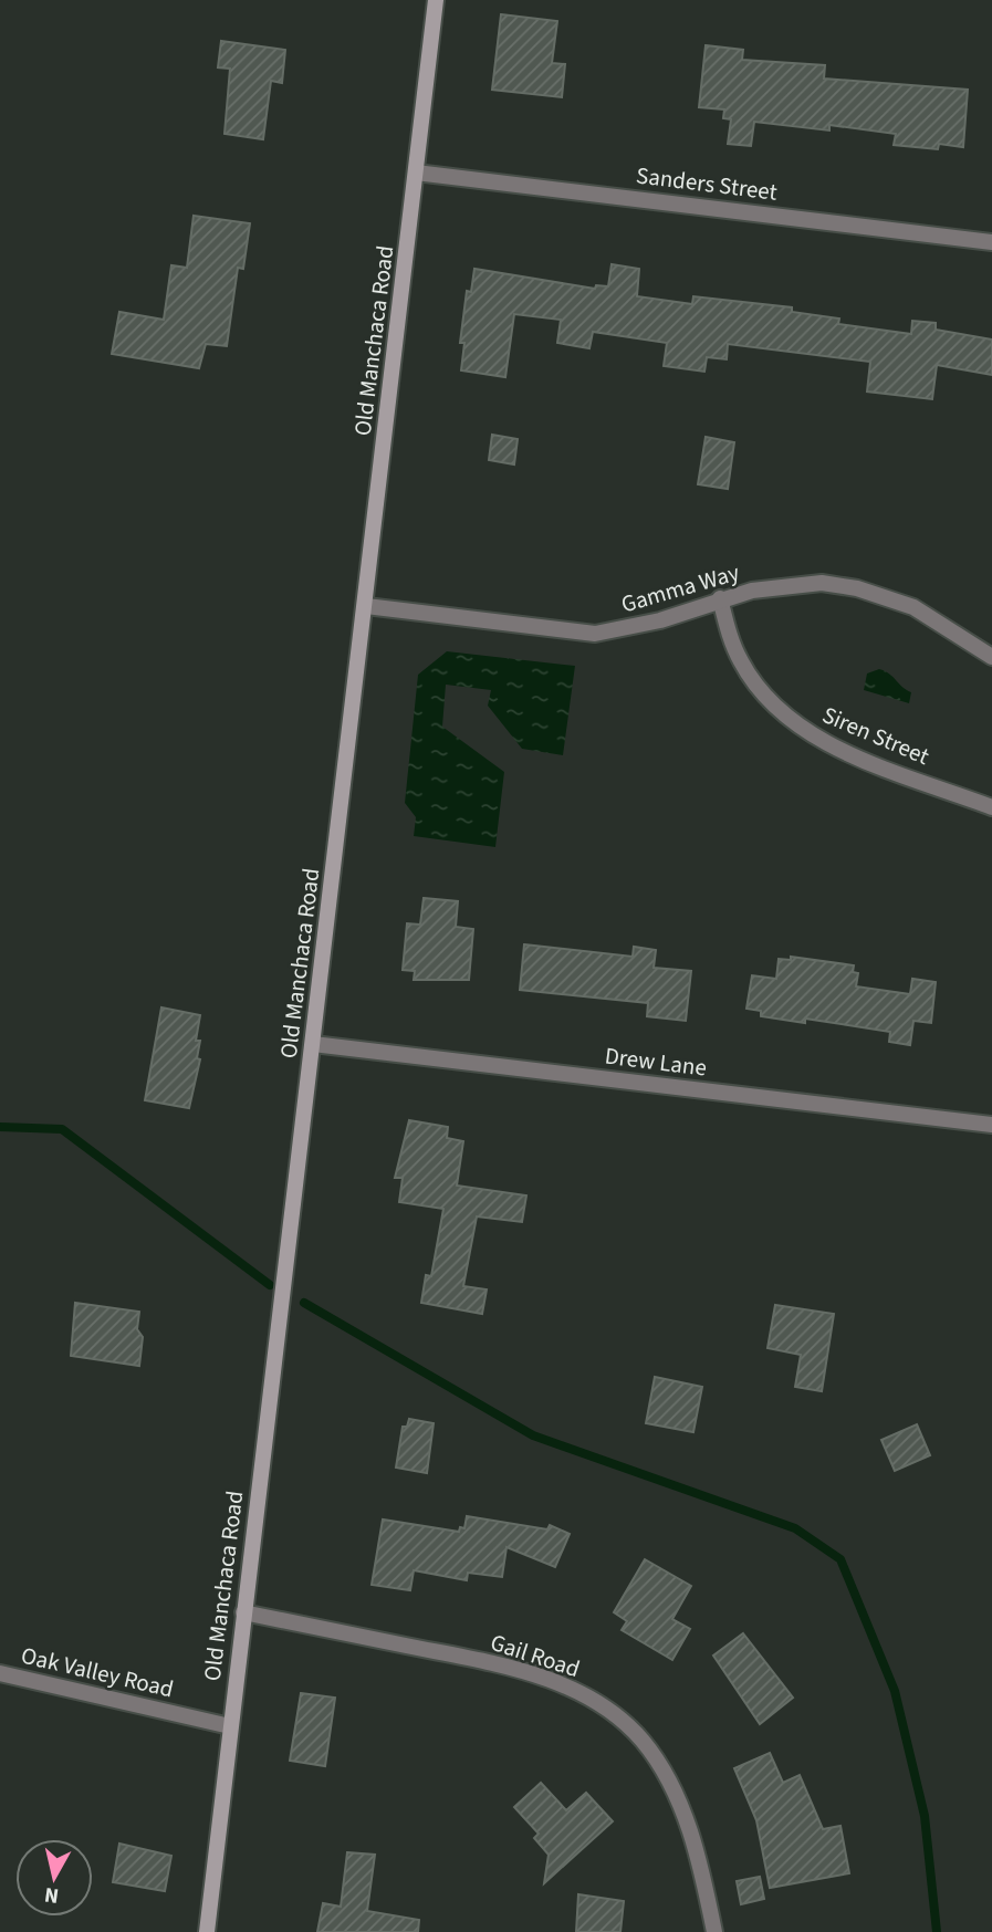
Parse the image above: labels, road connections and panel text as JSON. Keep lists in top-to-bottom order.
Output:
{
  "streets": {
    "street": [
      "Sanders Street",
      "Old Manchaca Road",
      "Gamma Way",
      "Siren Street",
      "Drew Lane",
      "Gail Road",
      "Oak Valley Road"
    ]
  },
  "crossings": [
    ["Sanders Street", "Old Manchaca Road"],
    ["Old Manchaca Road", "Gamma Way"],
    ["Old Manchaca Road", "Drew Lane"],
    ["Old Manchaca Road", "Gail Road"],
    ["Old Manchaca Road", "Oak Valley Road"],
    ["Gamma Way", "Siren Street"]
  ],
  "north": "bottom"
}
